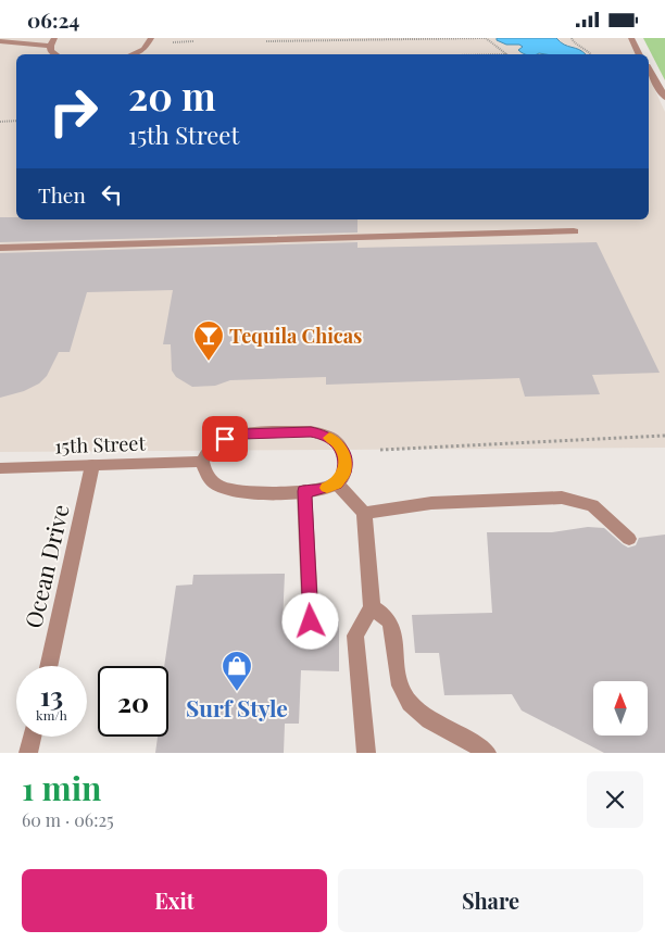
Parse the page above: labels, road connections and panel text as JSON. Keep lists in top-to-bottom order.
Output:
{
  "streets": {
    "street": ["15th Street", "Ocean Drive"]
  },
  "crossings": [
    ["15th Street", "Ocean Drive"]
  ],
  "places": {
    "bar": ["Tequila Chicas"],
    "shop": ["Surf Style"]
  },
  "north": "top",
  "page": {
    "status": "06:24",
    "turn": ["20 m", "15th Street"],
    "then": "Then",
    "speed": "13 km/h",
    "limit": "20",
    "heading": ["1 min", "60 m · 06:25"],
    "buttons": ["Exit", "Share"]
  }
}
